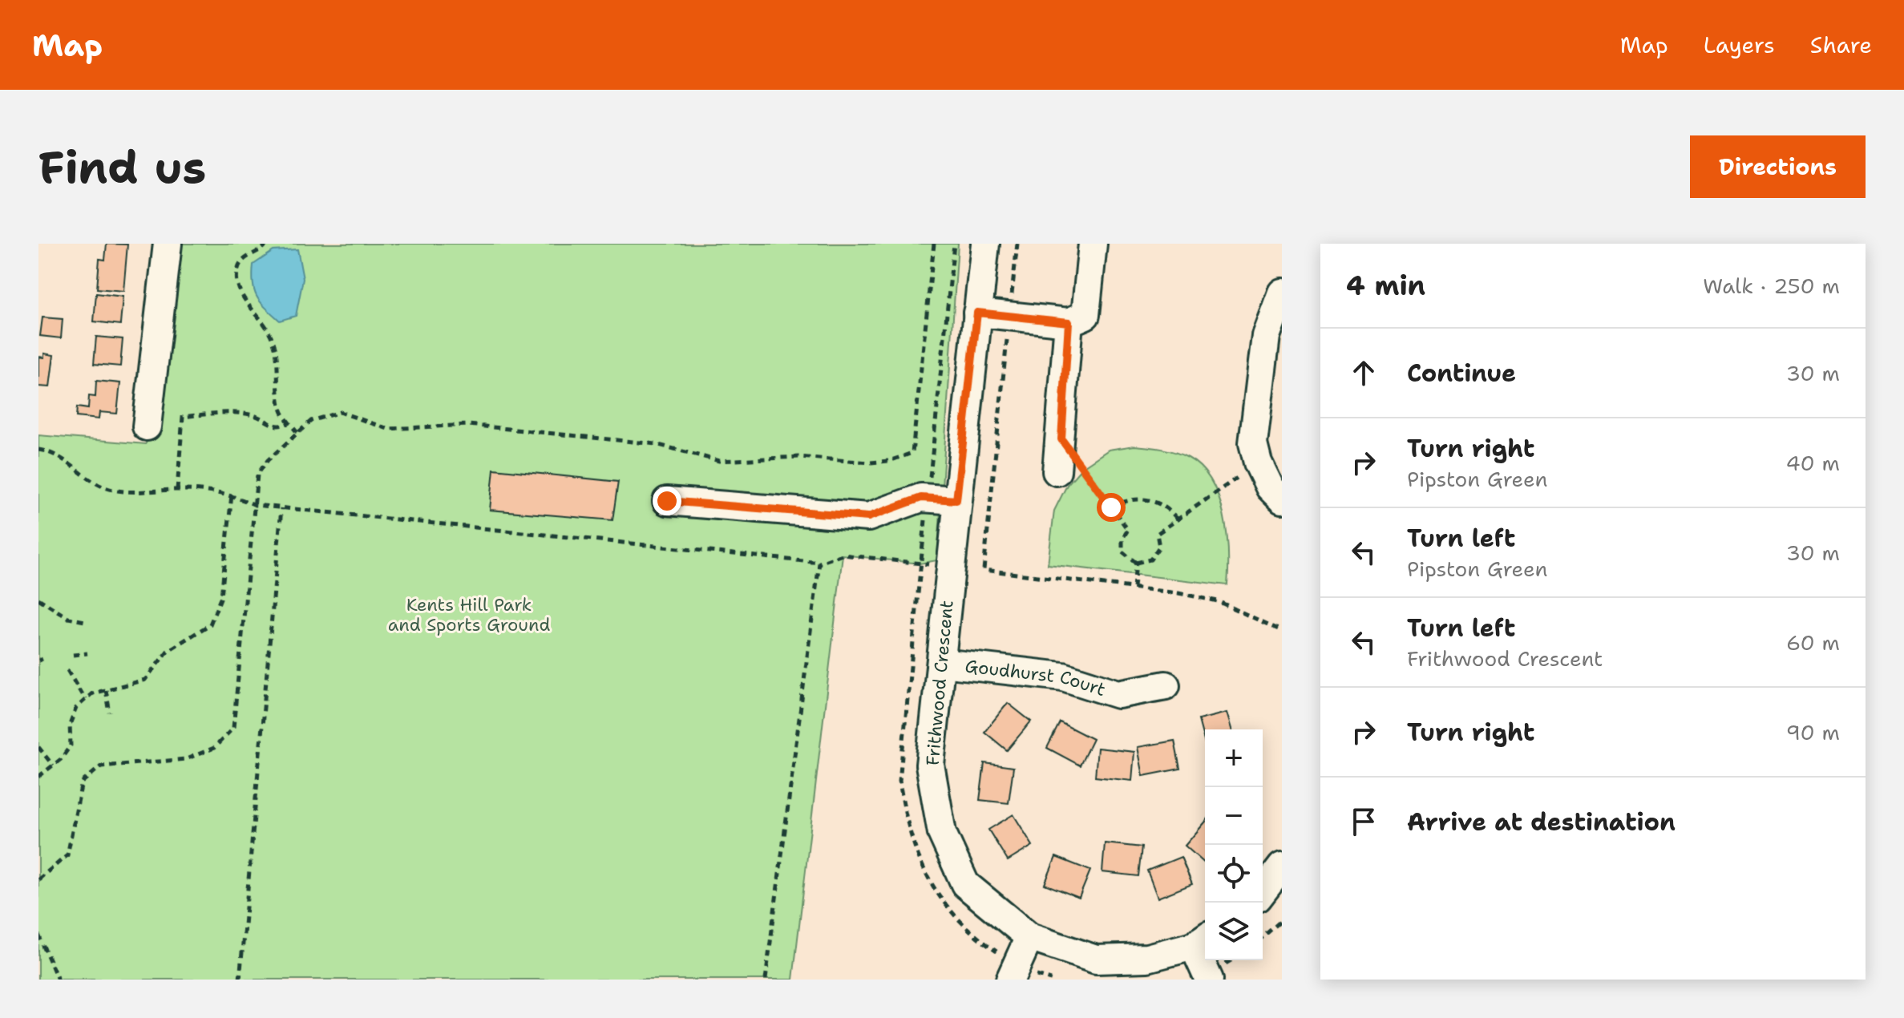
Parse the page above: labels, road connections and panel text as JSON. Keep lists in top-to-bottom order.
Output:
{
  "streets": {
    "street": ["Goudhurst Court", "Frithwood Crescent"]
  },
  "crossings": [
    ["Goudhurst Court", "Frithwood Crescent"]
  ],
  "parks": ["Kents Hill Park and Sports Ground"],
  "page": {
    "header": "Map",
    "nav": ["Map", "Layers", "Share"],
    "buttons": "Directions",
    "title": "Find us",
    "heading": ["4 min", "Walk · 250 m"],
    "list": [
      ["Continue", "30 m"],
      ["Turn right", "Pipston Green", "40 m"],
      ["Turn left", "Pipston Green", "30 m"],
      ["Turn left", "Frithwood Crescent", "60 m"],
      ["Turn right", "90 m"],
      "Arrive at destination"
    ],
    "map_buttons": ["+", "−"]
  }
}
